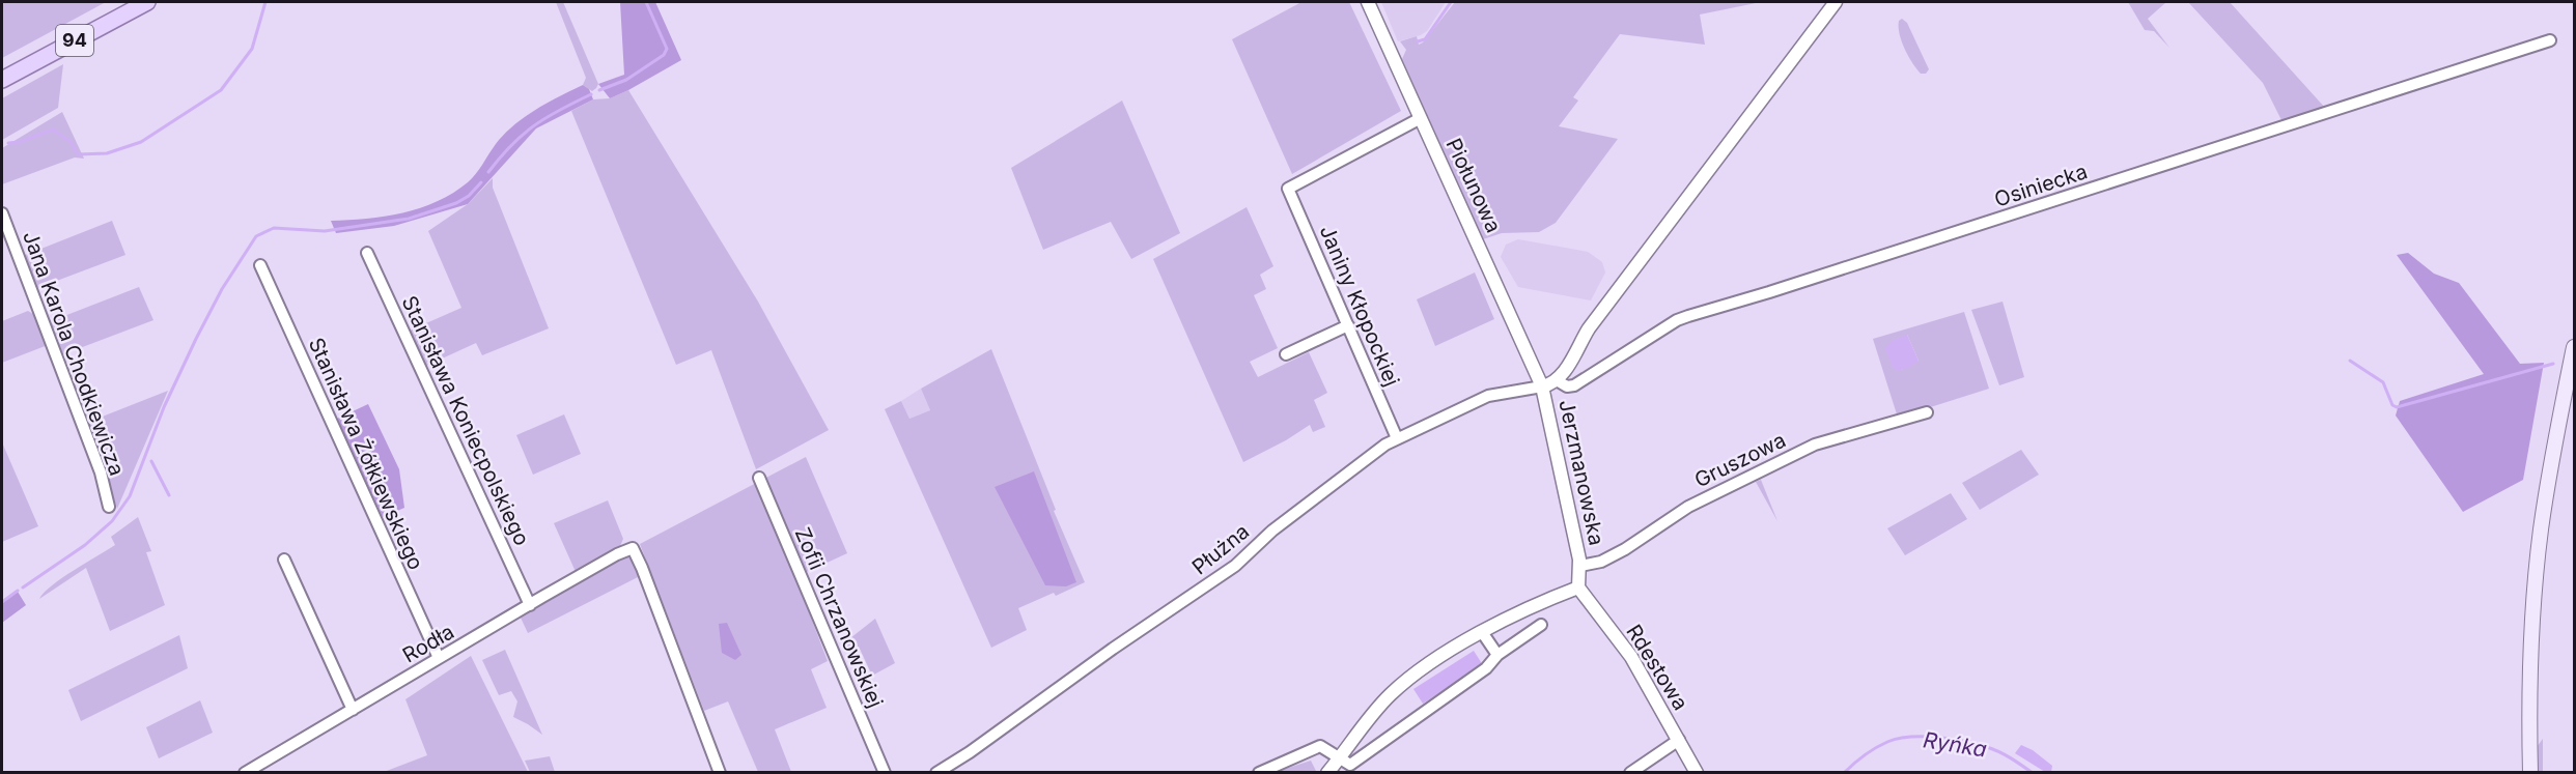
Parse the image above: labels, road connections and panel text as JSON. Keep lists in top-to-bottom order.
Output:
{
  "streets": {
    "main road": ["94"],
    "street": [
      "Piołunowa",
      "Osiniecka",
      "Janiny Kłopockiej",
      "Jana Karola Chodkiewicza",
      "Stanisława Koniecpolskiego",
      "Stanisława Żółkiewskiego",
      "Gruszowa",
      "Jerzmanowska",
      "Płużna",
      "Zofii Chrzanowskiej",
      "Rodła",
      "Rdestowa"
    ]
  },
  "crossings": [
    ["Piołunowa", "Janiny Kłopockiej"],
    ["Piołunowa", "Jerzmanowska"],
    ["Piołunowa", "Płużna"],
    ["Osiniecka", "Jerzmanowska"],
    ["Janiny Kłopockiej", "Płużna"],
    ["Stanisława Koniecpolskiego", "Rodła"],
    ["Stanisława Żółkiewskiego", "Rodła"],
    ["Gruszowa", "Jerzmanowska"],
    ["Jerzmanowska", "Płużna"],
    ["Jerzmanowska", "Rdestowa"]
  ],
  "water": ["Ryńka"]
}
